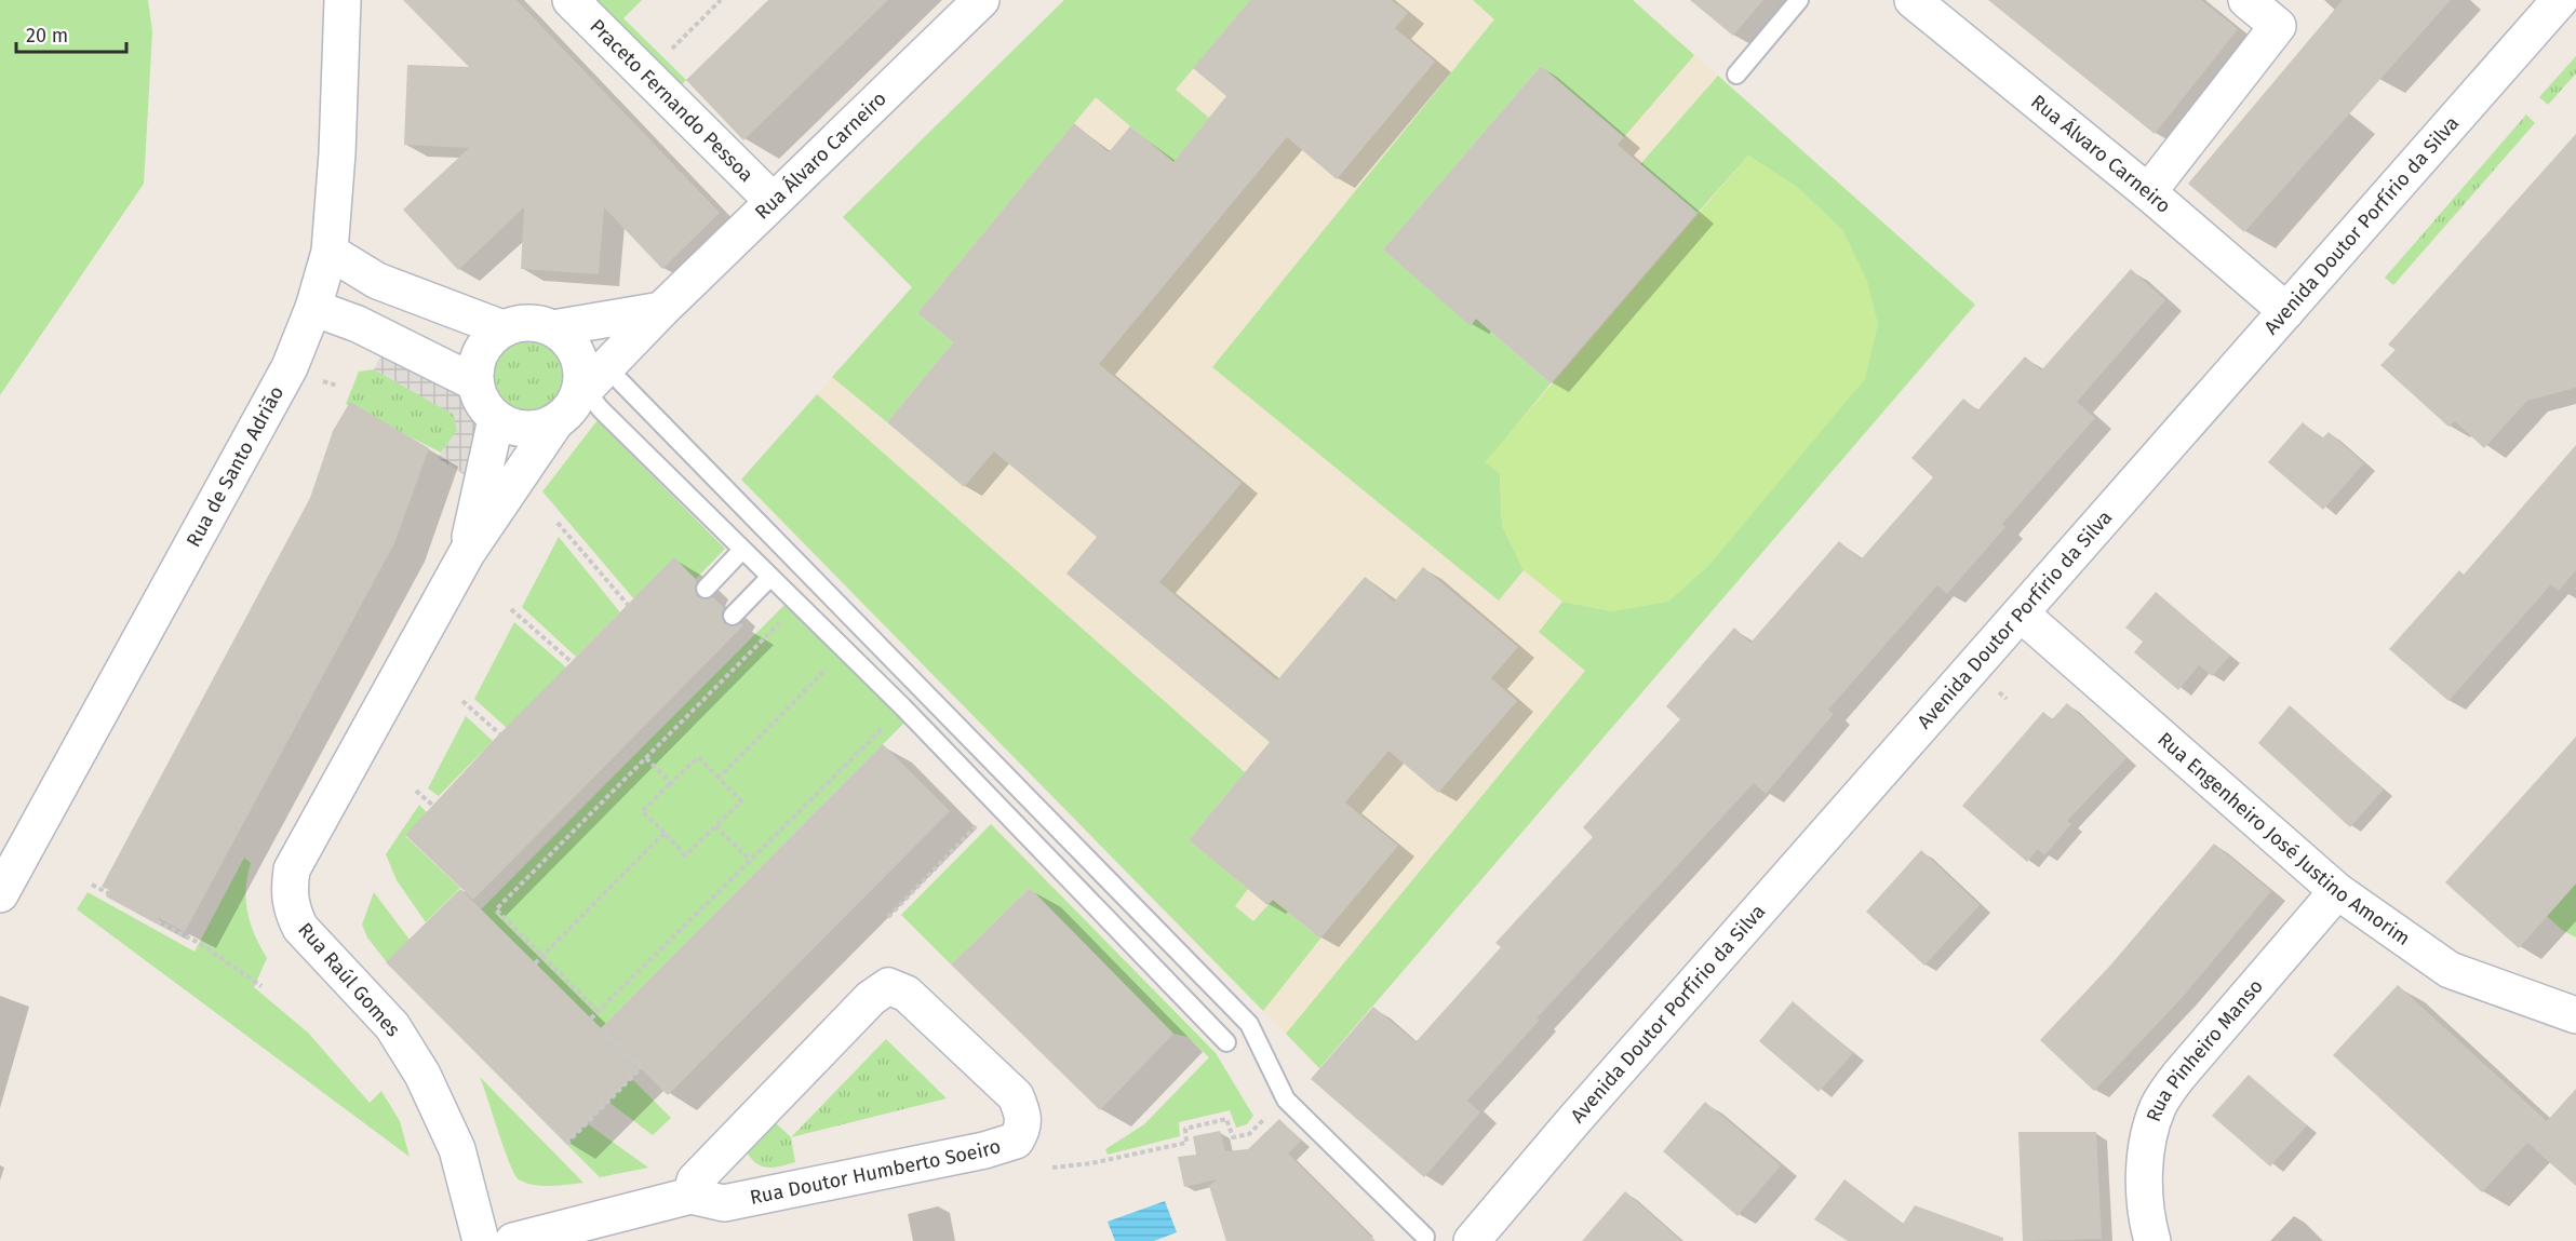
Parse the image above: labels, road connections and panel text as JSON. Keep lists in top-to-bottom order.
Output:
{
  "streets": {
    "street": [
      "Praceto Fernando Pessoa",
      "Rua Álvaro Carneiro",
      "Avenida Doutor Porfírio da Silva",
      "Rua de Santo Adrião",
      "Rua Engenheiro José Justino Amorim",
      "Rua Raúl Gomes",
      "Rua Pinheiro Manso",
      "Rua Doutor Humberto Soeiro"
    ]
  },
  "crossings": [
    ["Praceto Fernando Pessoa", "Rua Álvaro Carneiro"],
    ["Rua Álvaro Carneiro", "Avenida Doutor Porfírio da Silva"],
    ["Rua Álvaro Carneiro", "Rua Raúl Gomes"],
    ["Avenida Doutor Porfírio da Silva", "Rua Engenheiro José Justino Amorim"],
    ["Rua Engenheiro José Justino Amorim", "Rua Pinheiro Manso"]
  ],
  "scale_bar": "20 m"
}
